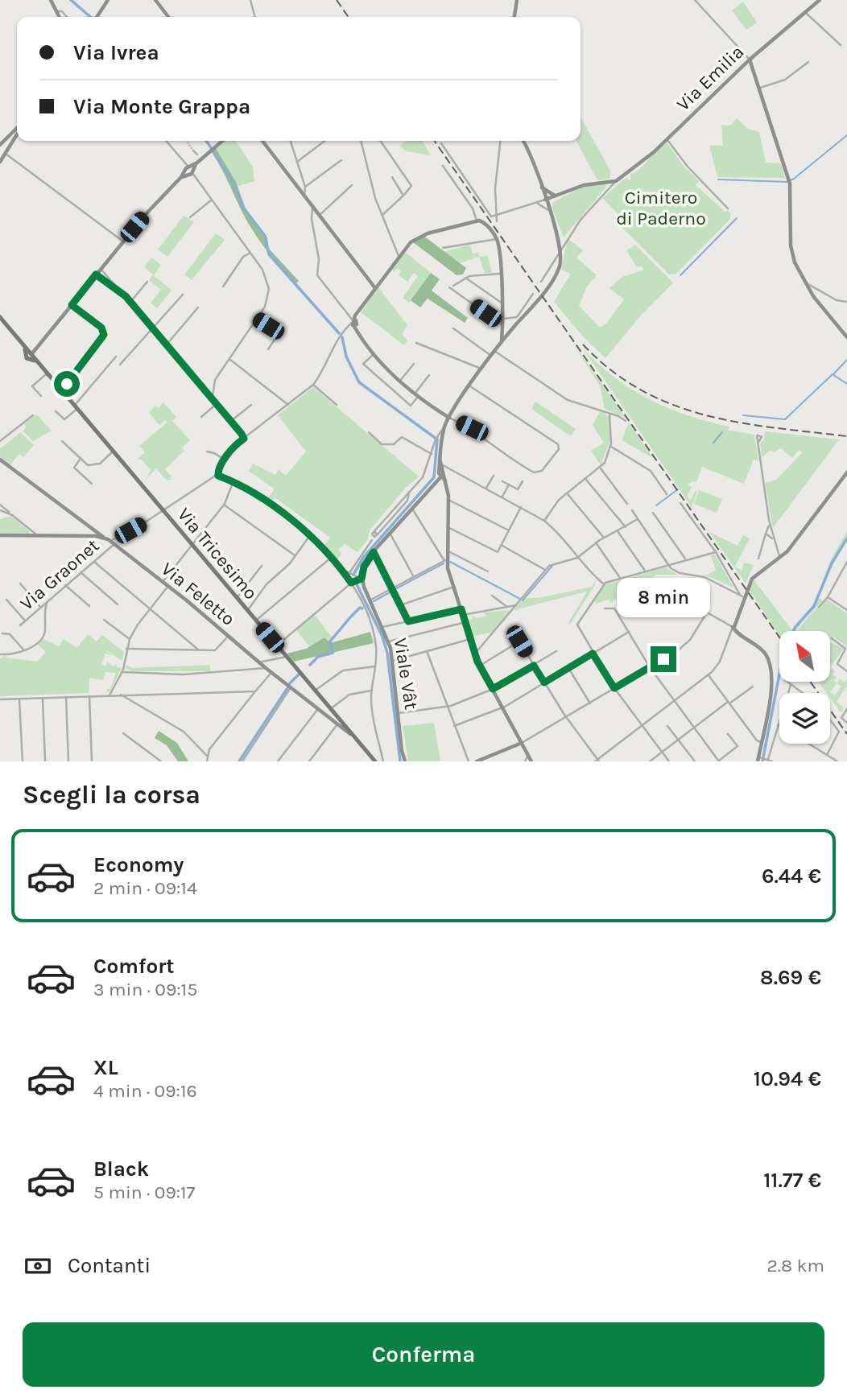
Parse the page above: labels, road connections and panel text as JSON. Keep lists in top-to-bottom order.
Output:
{
  "streets": {
    "main road": ["Via Tricesimo"],
    "street": [
      "Via Emilia",
      "Via Graonet",
      "Via Feletto",
      "Viale Vât"
    ]
  },
  "crossings": [
    ["Via Tricesimo", "Via Graonet"],
    ["Via Tricesimo", "Via Feletto"],
    ["Via Graonet", "Via Feletto"]
  ],
  "parks": ["Cimitero di Paderno"],
  "north": "top left",
  "page": {
    "banner": ["Via Ivrea", "Via Monte Grappa"],
    "bubble": "8 min",
    "heading": "Scegli la corsa",
    "list": [
      {
        "name": "Economy",
        "note": "2 min · 09:14",
        "value": "6.44 €"
      },
      {
        "name": "Comfort",
        "note": "3 min · 09:15",
        "value": "8.69 €"
      },
      {
        "name": "XL",
        "note": "4 min · 09:16",
        "value": "10.94 €"
      },
      {
        "name": "Black",
        "note": "5 min · 09:17",
        "value": "11.77 €"
      }
    ],
    "pay": ["Contanti", "2.8 km"],
    "buttons": "Conferma"
  }
}
